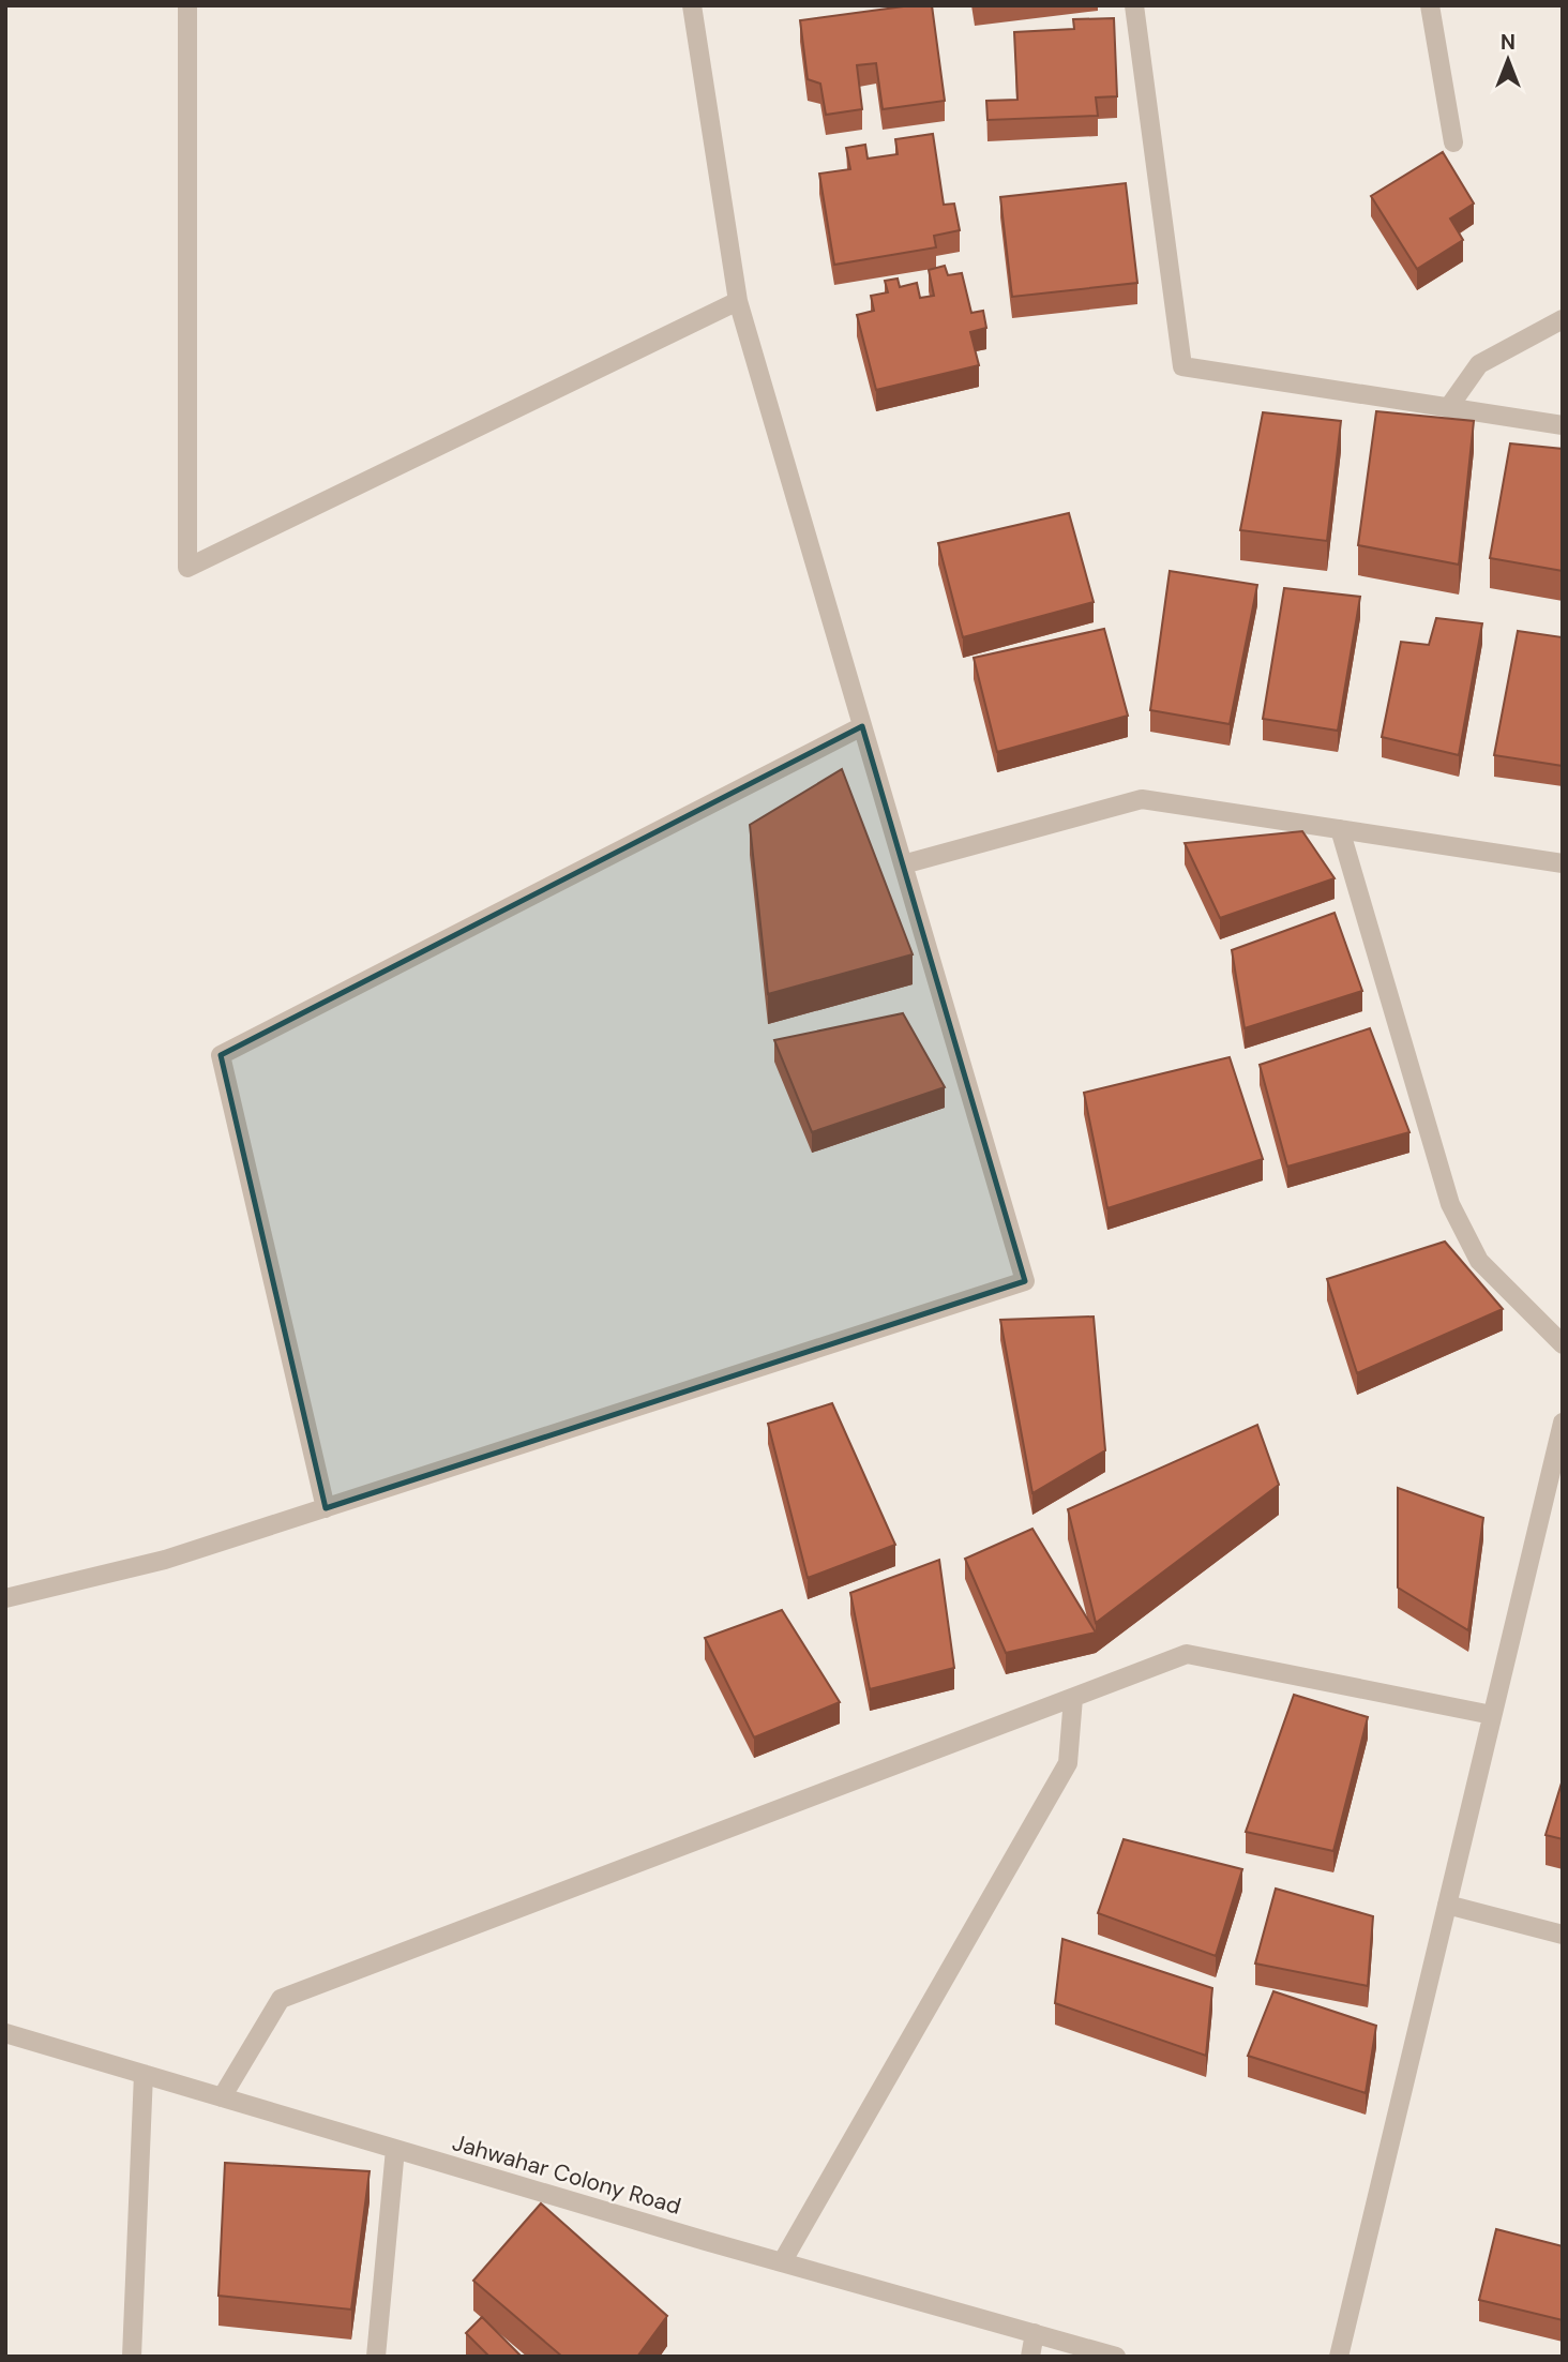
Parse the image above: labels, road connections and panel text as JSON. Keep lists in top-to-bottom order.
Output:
{
  "streets": {
    "street": ["Jahwahar Colony Road"]
  },
  "north": "top"
}
